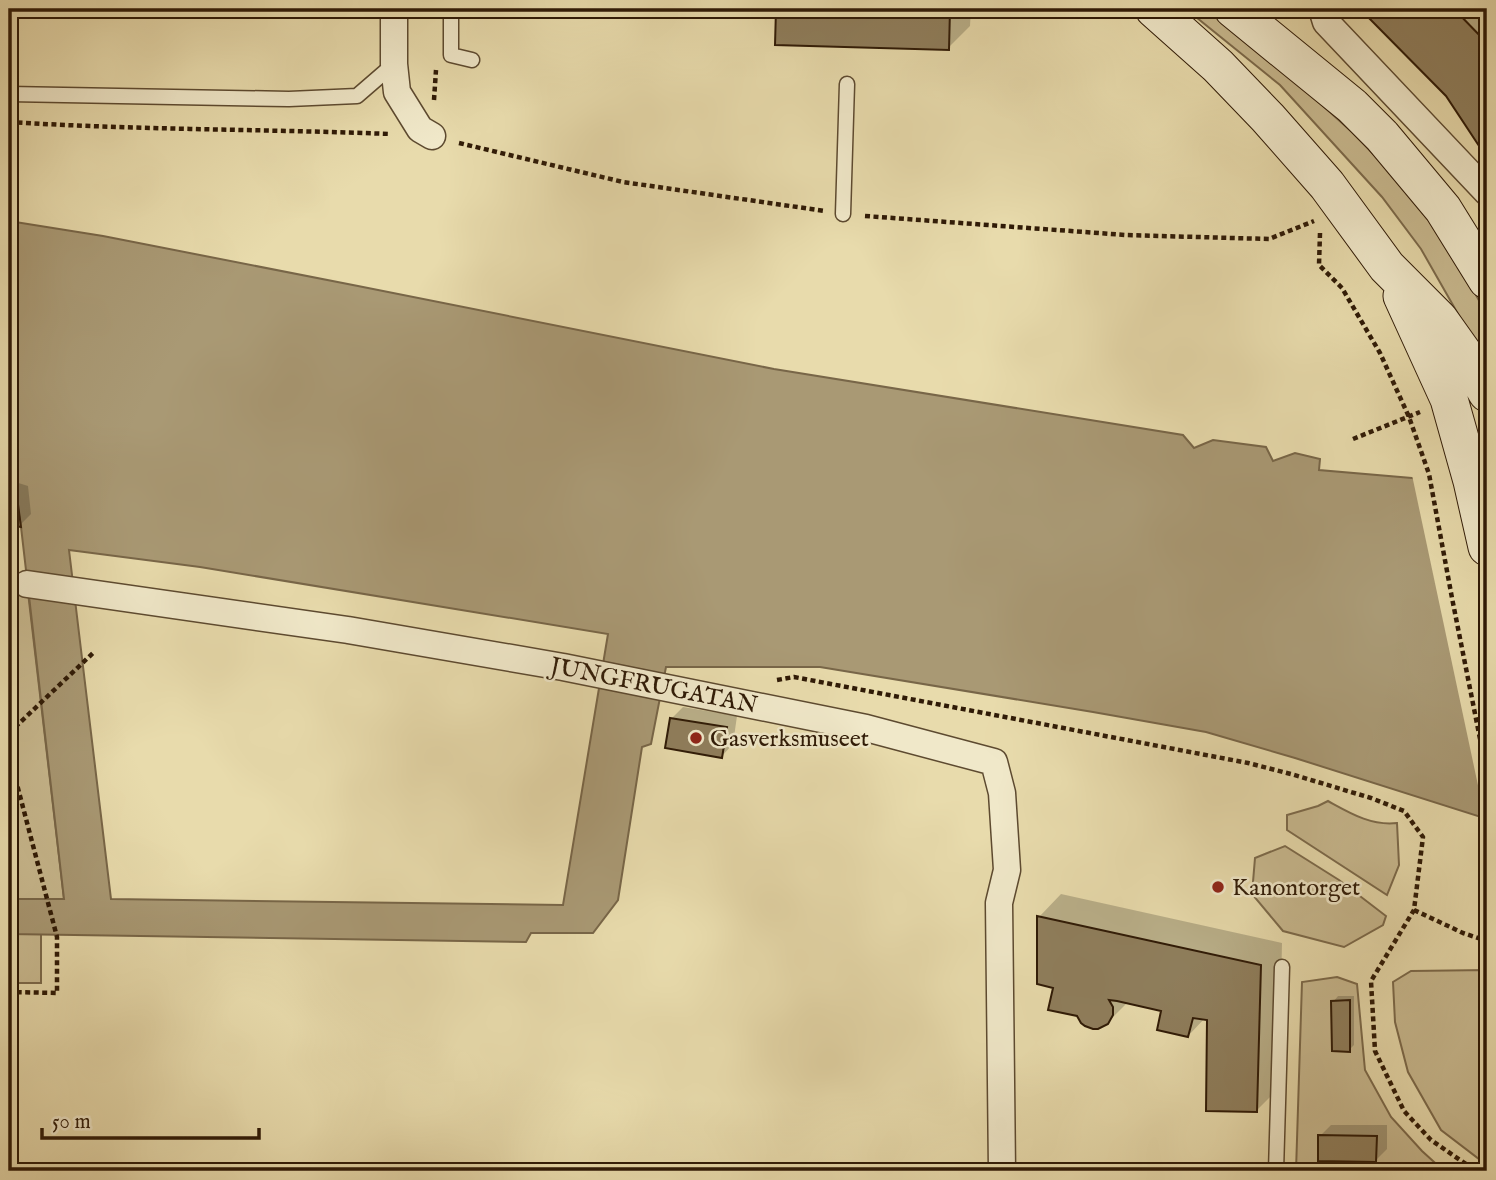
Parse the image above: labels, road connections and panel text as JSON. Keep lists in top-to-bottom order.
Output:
{
  "streets": {
    "street": ["JUNGFRUGATAN"]
  },
  "places": ["Gasverksmuseet", "Kanontorget"],
  "scale_bar": "50 m"
}
